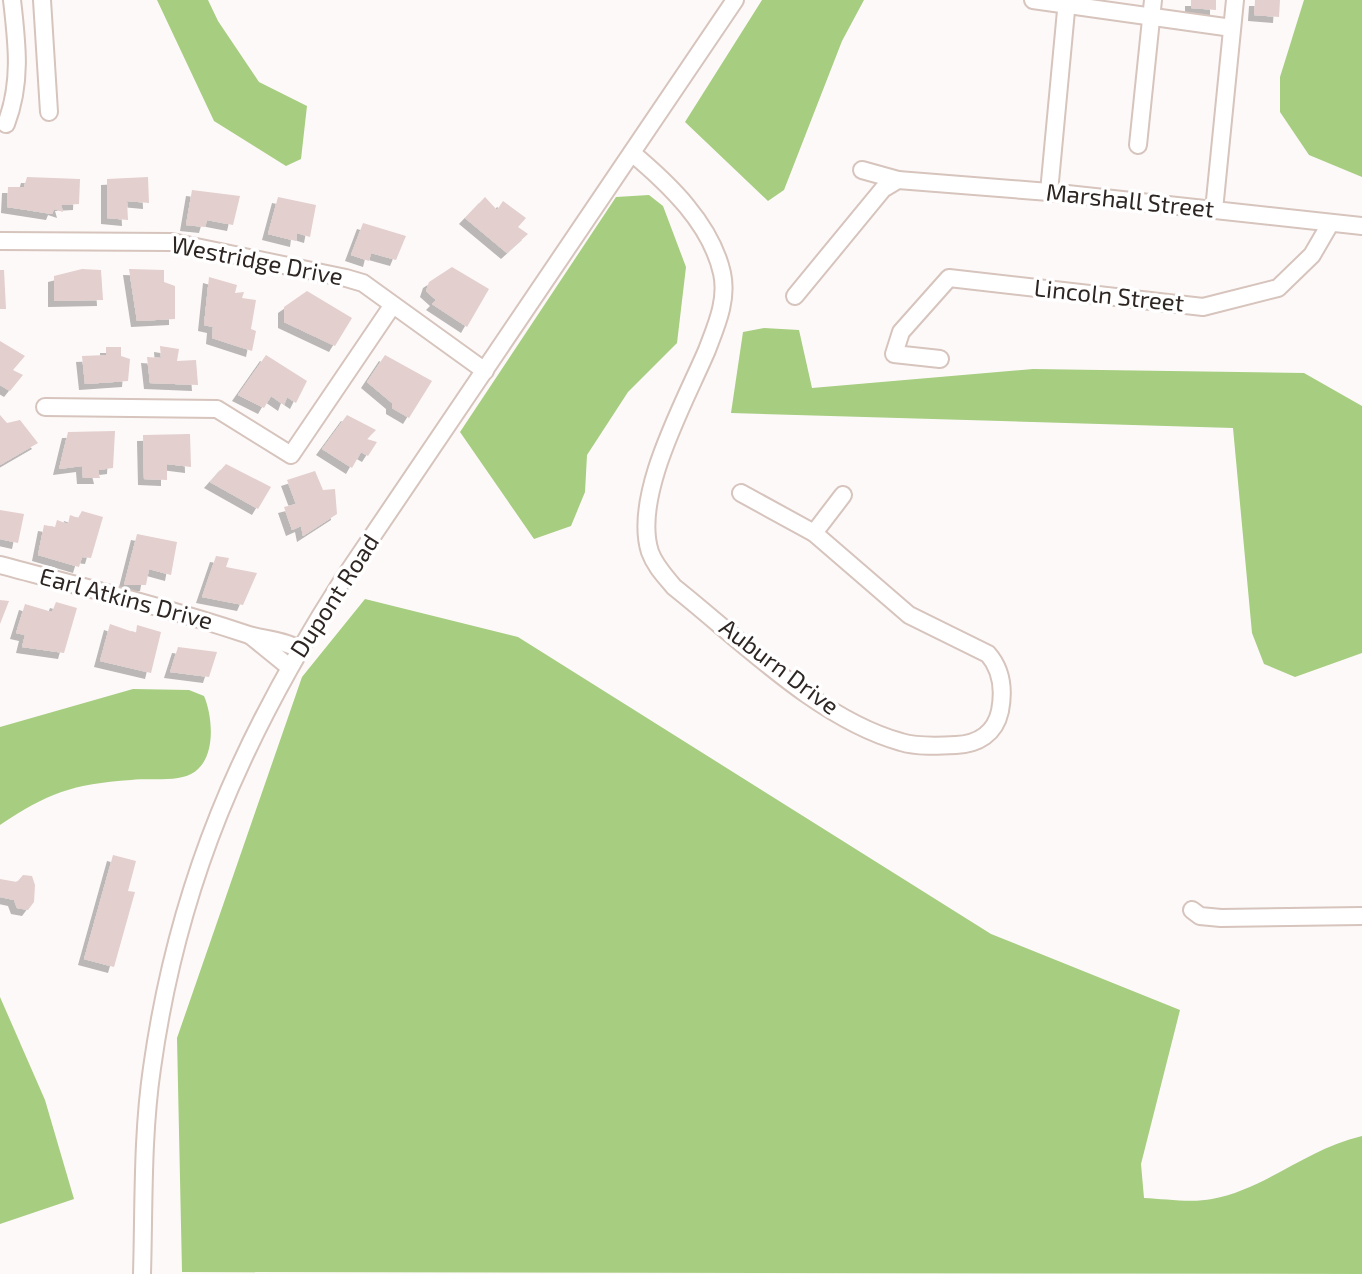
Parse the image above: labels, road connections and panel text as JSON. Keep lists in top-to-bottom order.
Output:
{
  "streets": {
    "street": [
      "Marshall Street",
      "Westridge Drive",
      "Lincoln Street",
      "Dupont Road",
      "Earl Atkins Drive",
      "Auburn Drive"
    ]
  },
  "crossings": [
    ["Marshall Street", "Lincoln Street"],
    ["Westridge Drive", "Dupont Road"],
    ["Dupont Road", "Earl Atkins Drive"],
    ["Dupont Road", "Auburn Drive"]
  ]
}
